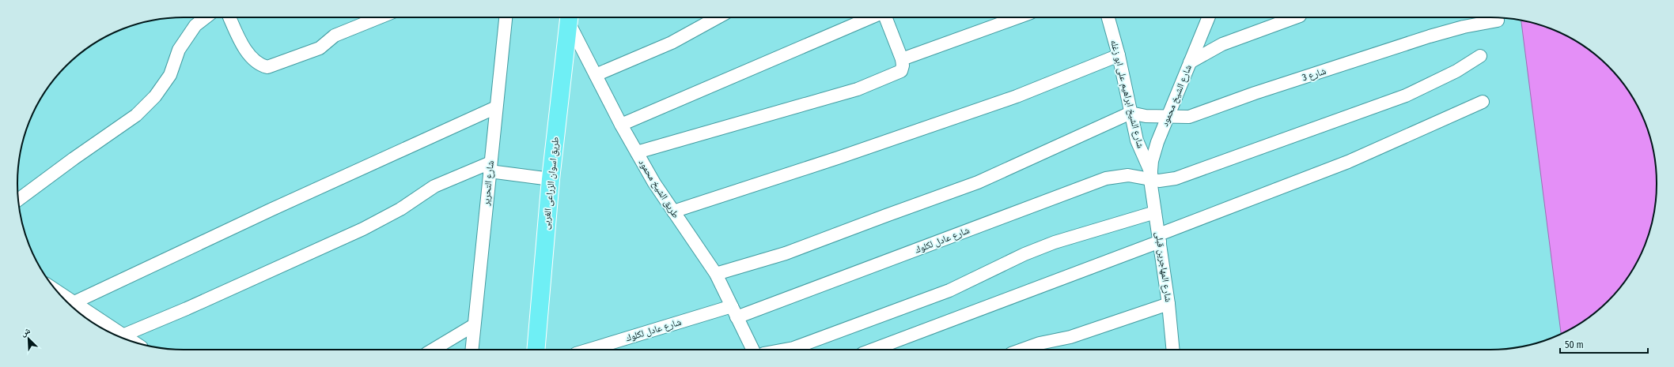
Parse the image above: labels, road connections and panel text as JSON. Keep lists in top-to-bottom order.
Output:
{
  "streets": {
    "main road": ["طريق اسوان الزراعى الغربى"],
    "street": [
      "شارع 3",
      "شارع الشيخ ابراهيم على ابو زغله",
      "شارع الشيخ محمود",
      "شارع التحرير",
      "طريق الشيخ محمود",
      "شارع عادل لكلوك",
      "شارع المهاجرين قبلى"
    ]
  },
  "crossings": [
    ["شارع 3", "شارع الشيخ ابراهيم على ابو زغله"],
    ["شارع 3", "شارع الشيخ محمود"],
    ["شارع الشيخ ابراهيم على ابو زغله", "شارع الشيخ محمود"],
    ["شارع الشيخ ابراهيم على ابو زغله", "شارع عادل لكلوك"],
    ["شارع الشيخ ابراهيم على ابو زغله", "شارع المهاجرين قبلى"],
    ["شارع الشيخ محمود", "شارع عادل لكلوك"],
    ["شارع الشيخ محمود", "شارع المهاجرين قبلى"],
    ["طريق الشيخ محمود", "شارع عادل لكلوك"],
    ["شارع عادل لكلوك", "شارع المهاجرين قبلى"]
  ],
  "scale_bar": "50 m",
  "north": "top left"
}
